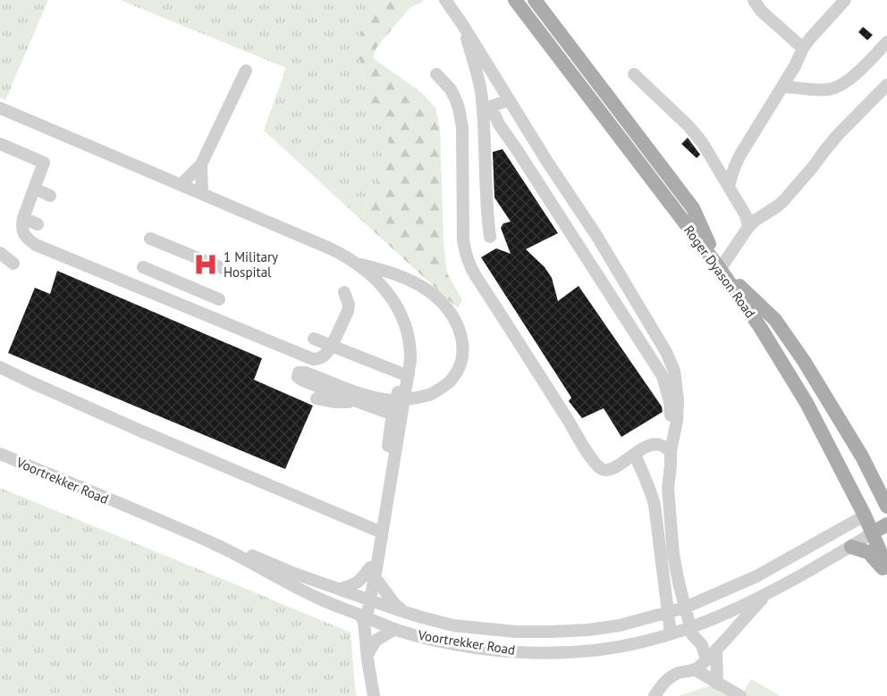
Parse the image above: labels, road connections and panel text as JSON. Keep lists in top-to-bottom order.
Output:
{
  "streets": {
    "main road": ["Roger Dyason Road"],
    "street": ["Voortrekker Road"]
  },
  "crossings": [
    ["Roger Dyason Road", "Voortrekker Road"]
  ],
  "places": {
    "hospital": ["1 Military Hospital"]
  }
}
